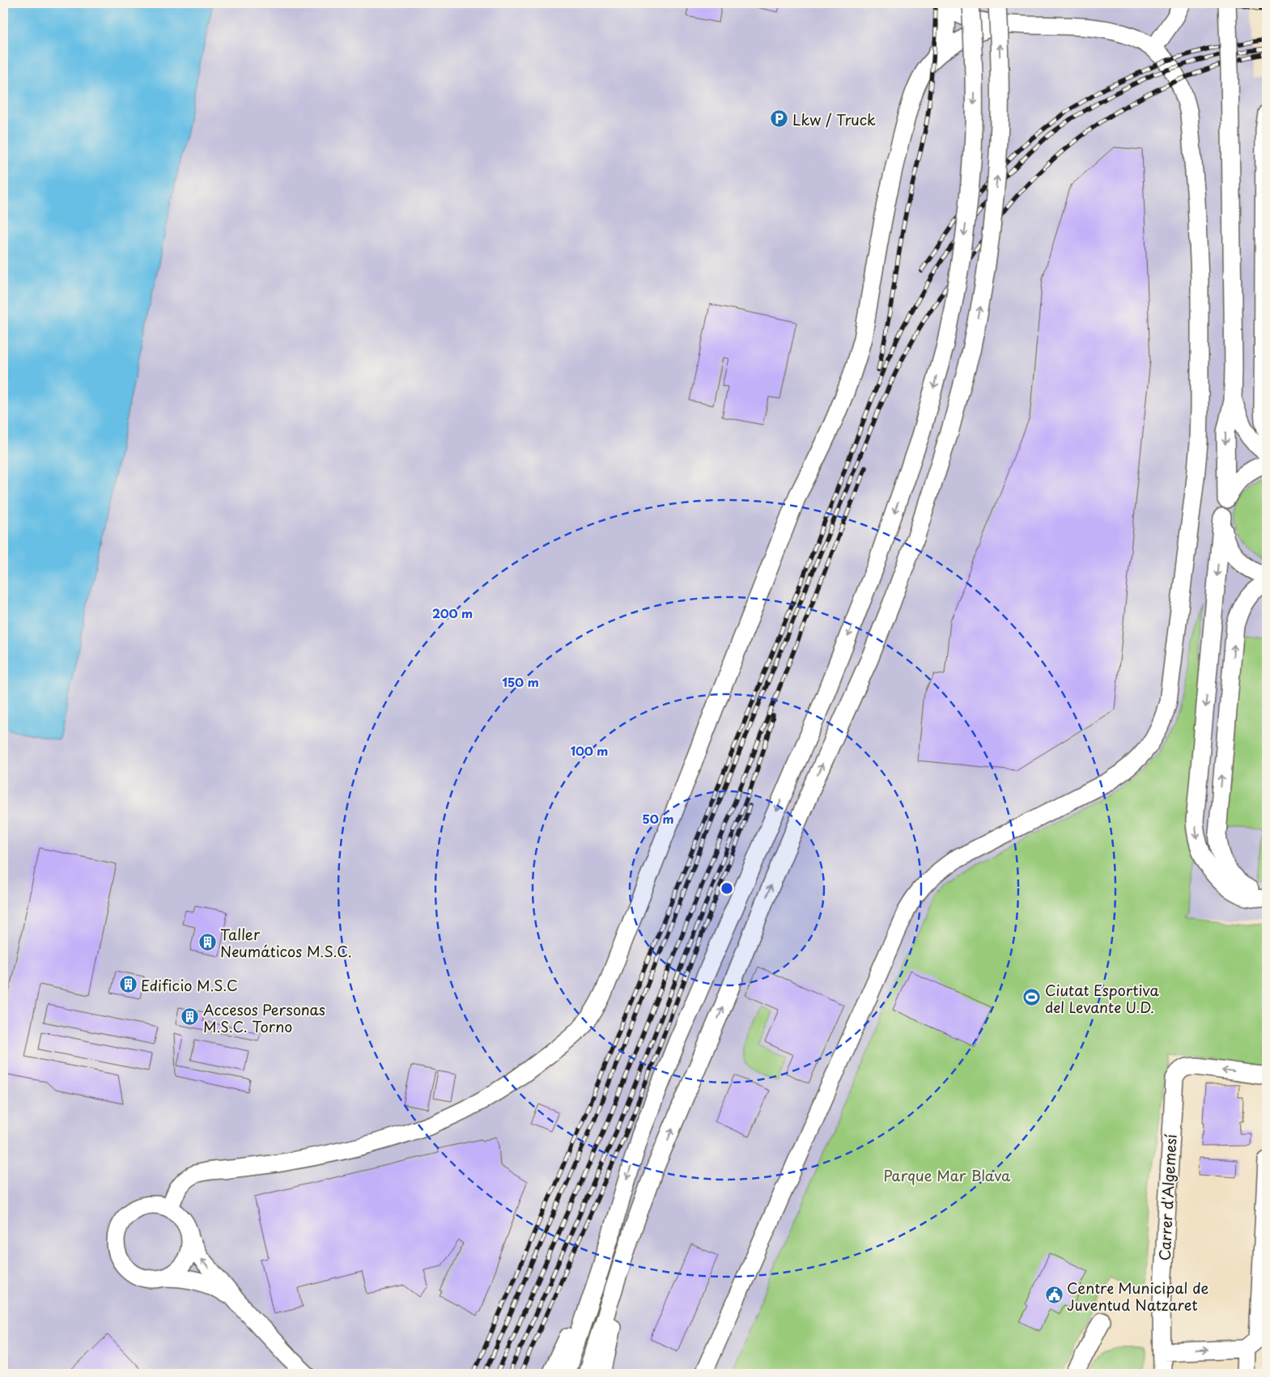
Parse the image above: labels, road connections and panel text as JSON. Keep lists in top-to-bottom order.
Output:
{
  "streets": {
    "street": ["Carrer d'Algemesí"]
  },
  "parks": ["Parque Mar Blava"],
  "places": {
    "parking": ["Lkw / Truck"],
    "building": ["Taller Neumáticos M.S.C.", "Edificio M.S.C", "Accesos Personas M.S.C. Torno"],
    "sports": ["Ciutat Esportiva del Levante U.D."],
    "public building": ["Centre Municipal de Juventud Natzaret"]
  },
  "rings": [
    "200 m",
    "150 m",
    "100 m",
    "50 m"
  ]
}
